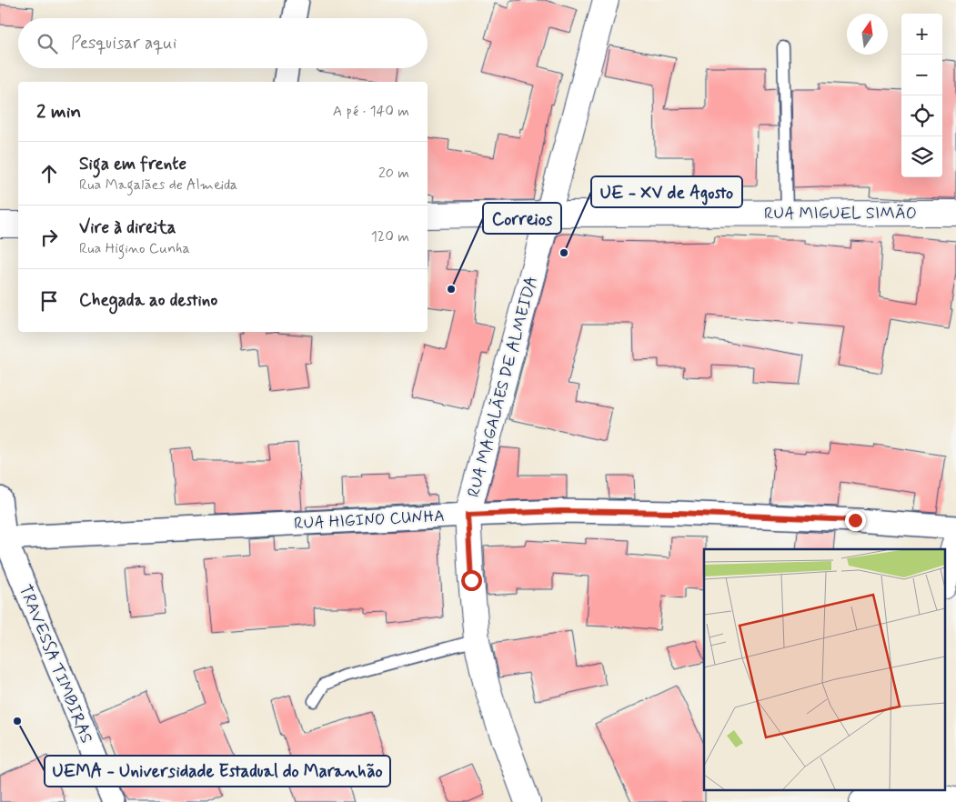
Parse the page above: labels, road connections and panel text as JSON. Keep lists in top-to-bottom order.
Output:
{
  "streets": {
    "street": [
      "RUA MIGUEL SIMÃO",
      "RUA MAGALÃES DE ALMEIDA",
      "RUA HIGINO CUNHA",
      "TRAVESSA TIMBIRAS"
    ]
  },
  "crossings": [
    ["RUA MIGUEL SIMÃO", "RUA MAGALÃES DE ALMEIDA"],
    ["RUA MAGALÃES DE ALMEIDA", "RUA HIGINO CUNHA"],
    ["RUA HIGINO CUNHA", "TRAVESSA TIMBIRAS"]
  ],
  "places": ["UE - XV de Agosto", "Correios", "UEMA - Universidade Estadual do Maranhão"],
  "north": "top",
  "page": {
    "map_buttons": ["+", "−"],
    "search": "Pesquisar aqui",
    "heading": ["2 min", "A pé · 140 m"],
    "list": [
      ["Siga em frente", "Rua Magalães de Almeida", "20 m"],
      ["Vire à direita", "Rua Higino Cunha", "120 m"],
      "Chegada ao destino"
    ]
  }
}
